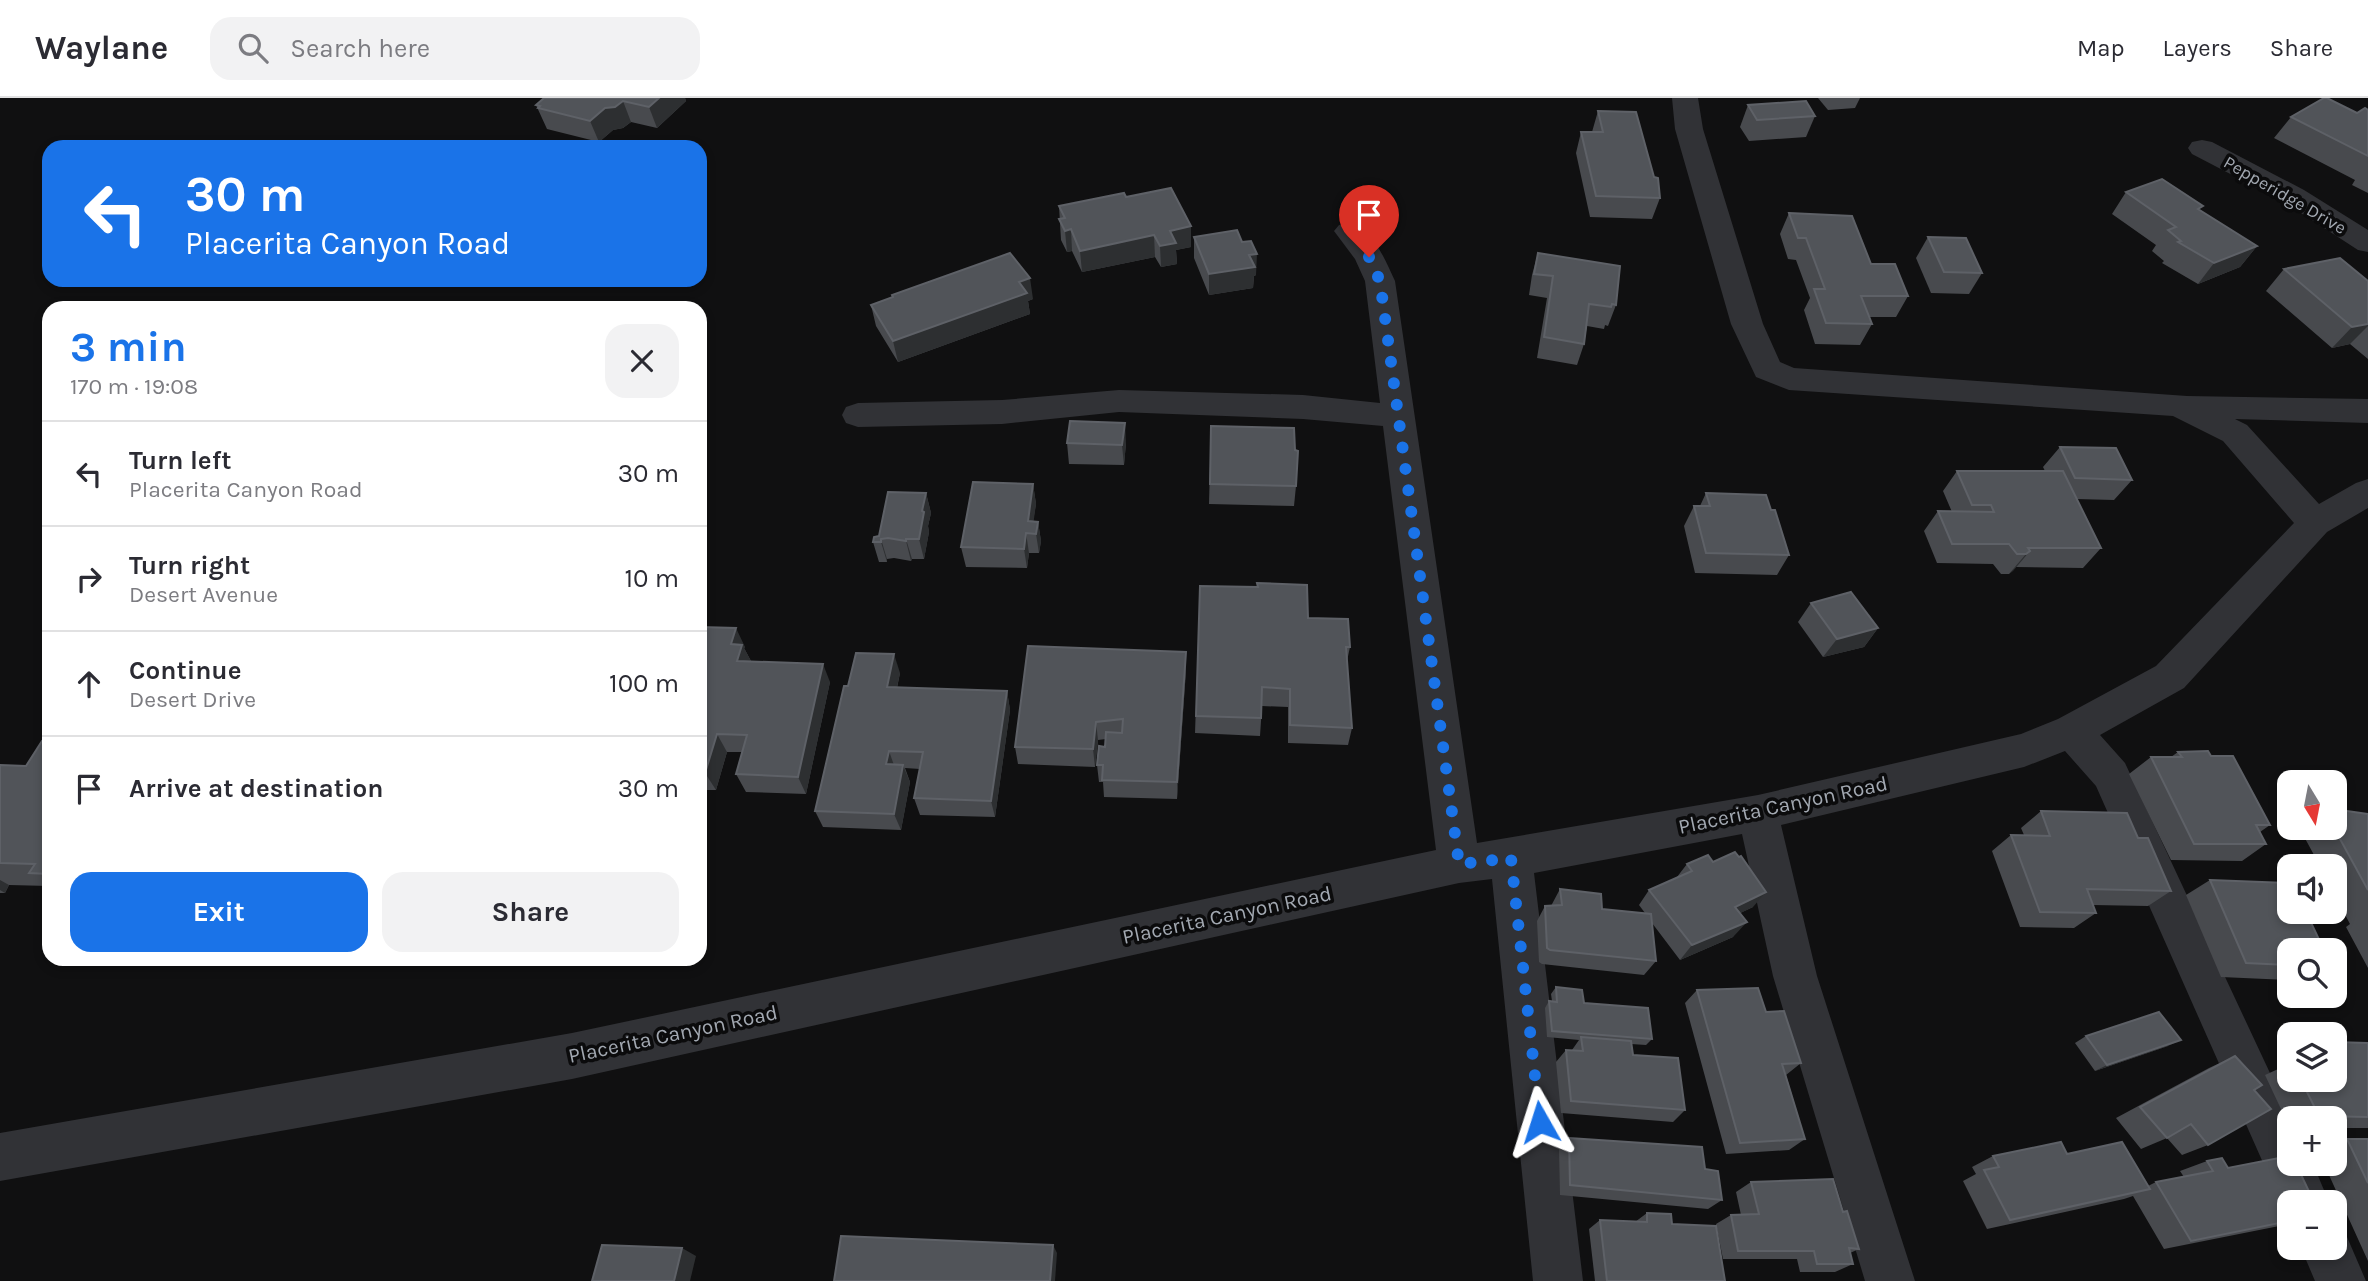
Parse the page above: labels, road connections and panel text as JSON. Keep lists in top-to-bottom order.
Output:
{
  "streets": {
    "street": ["Pepperidge Drive", "Placerita Canyon Road"]
  },
  "north": "bottom",
  "page": {
    "header": "Waylane",
    "search": "Search here",
    "nav": ["Map", "Layers", "Share"],
    "turn": ["30 m", "Placerita Canyon Road"],
    "heading": ["3 min", "170 m · 19:08"],
    "list": [
      {
        "name": "Turn left",
        "note": "Placerita Canyon Road",
        "value": "30 m"
      },
      {
        "name": "Turn right",
        "note": "Desert Avenue",
        "value": "10 m"
      },
      {
        "name": "Continue",
        "note": "Desert Drive",
        "value": "100 m"
      },
      {
        "name": "Arrive at destination",
        "value": "30 m"
      }
    ],
    "map_buttons": ["+", "−"],
    "buttons": ["Exit", "Share"]
  }
}
